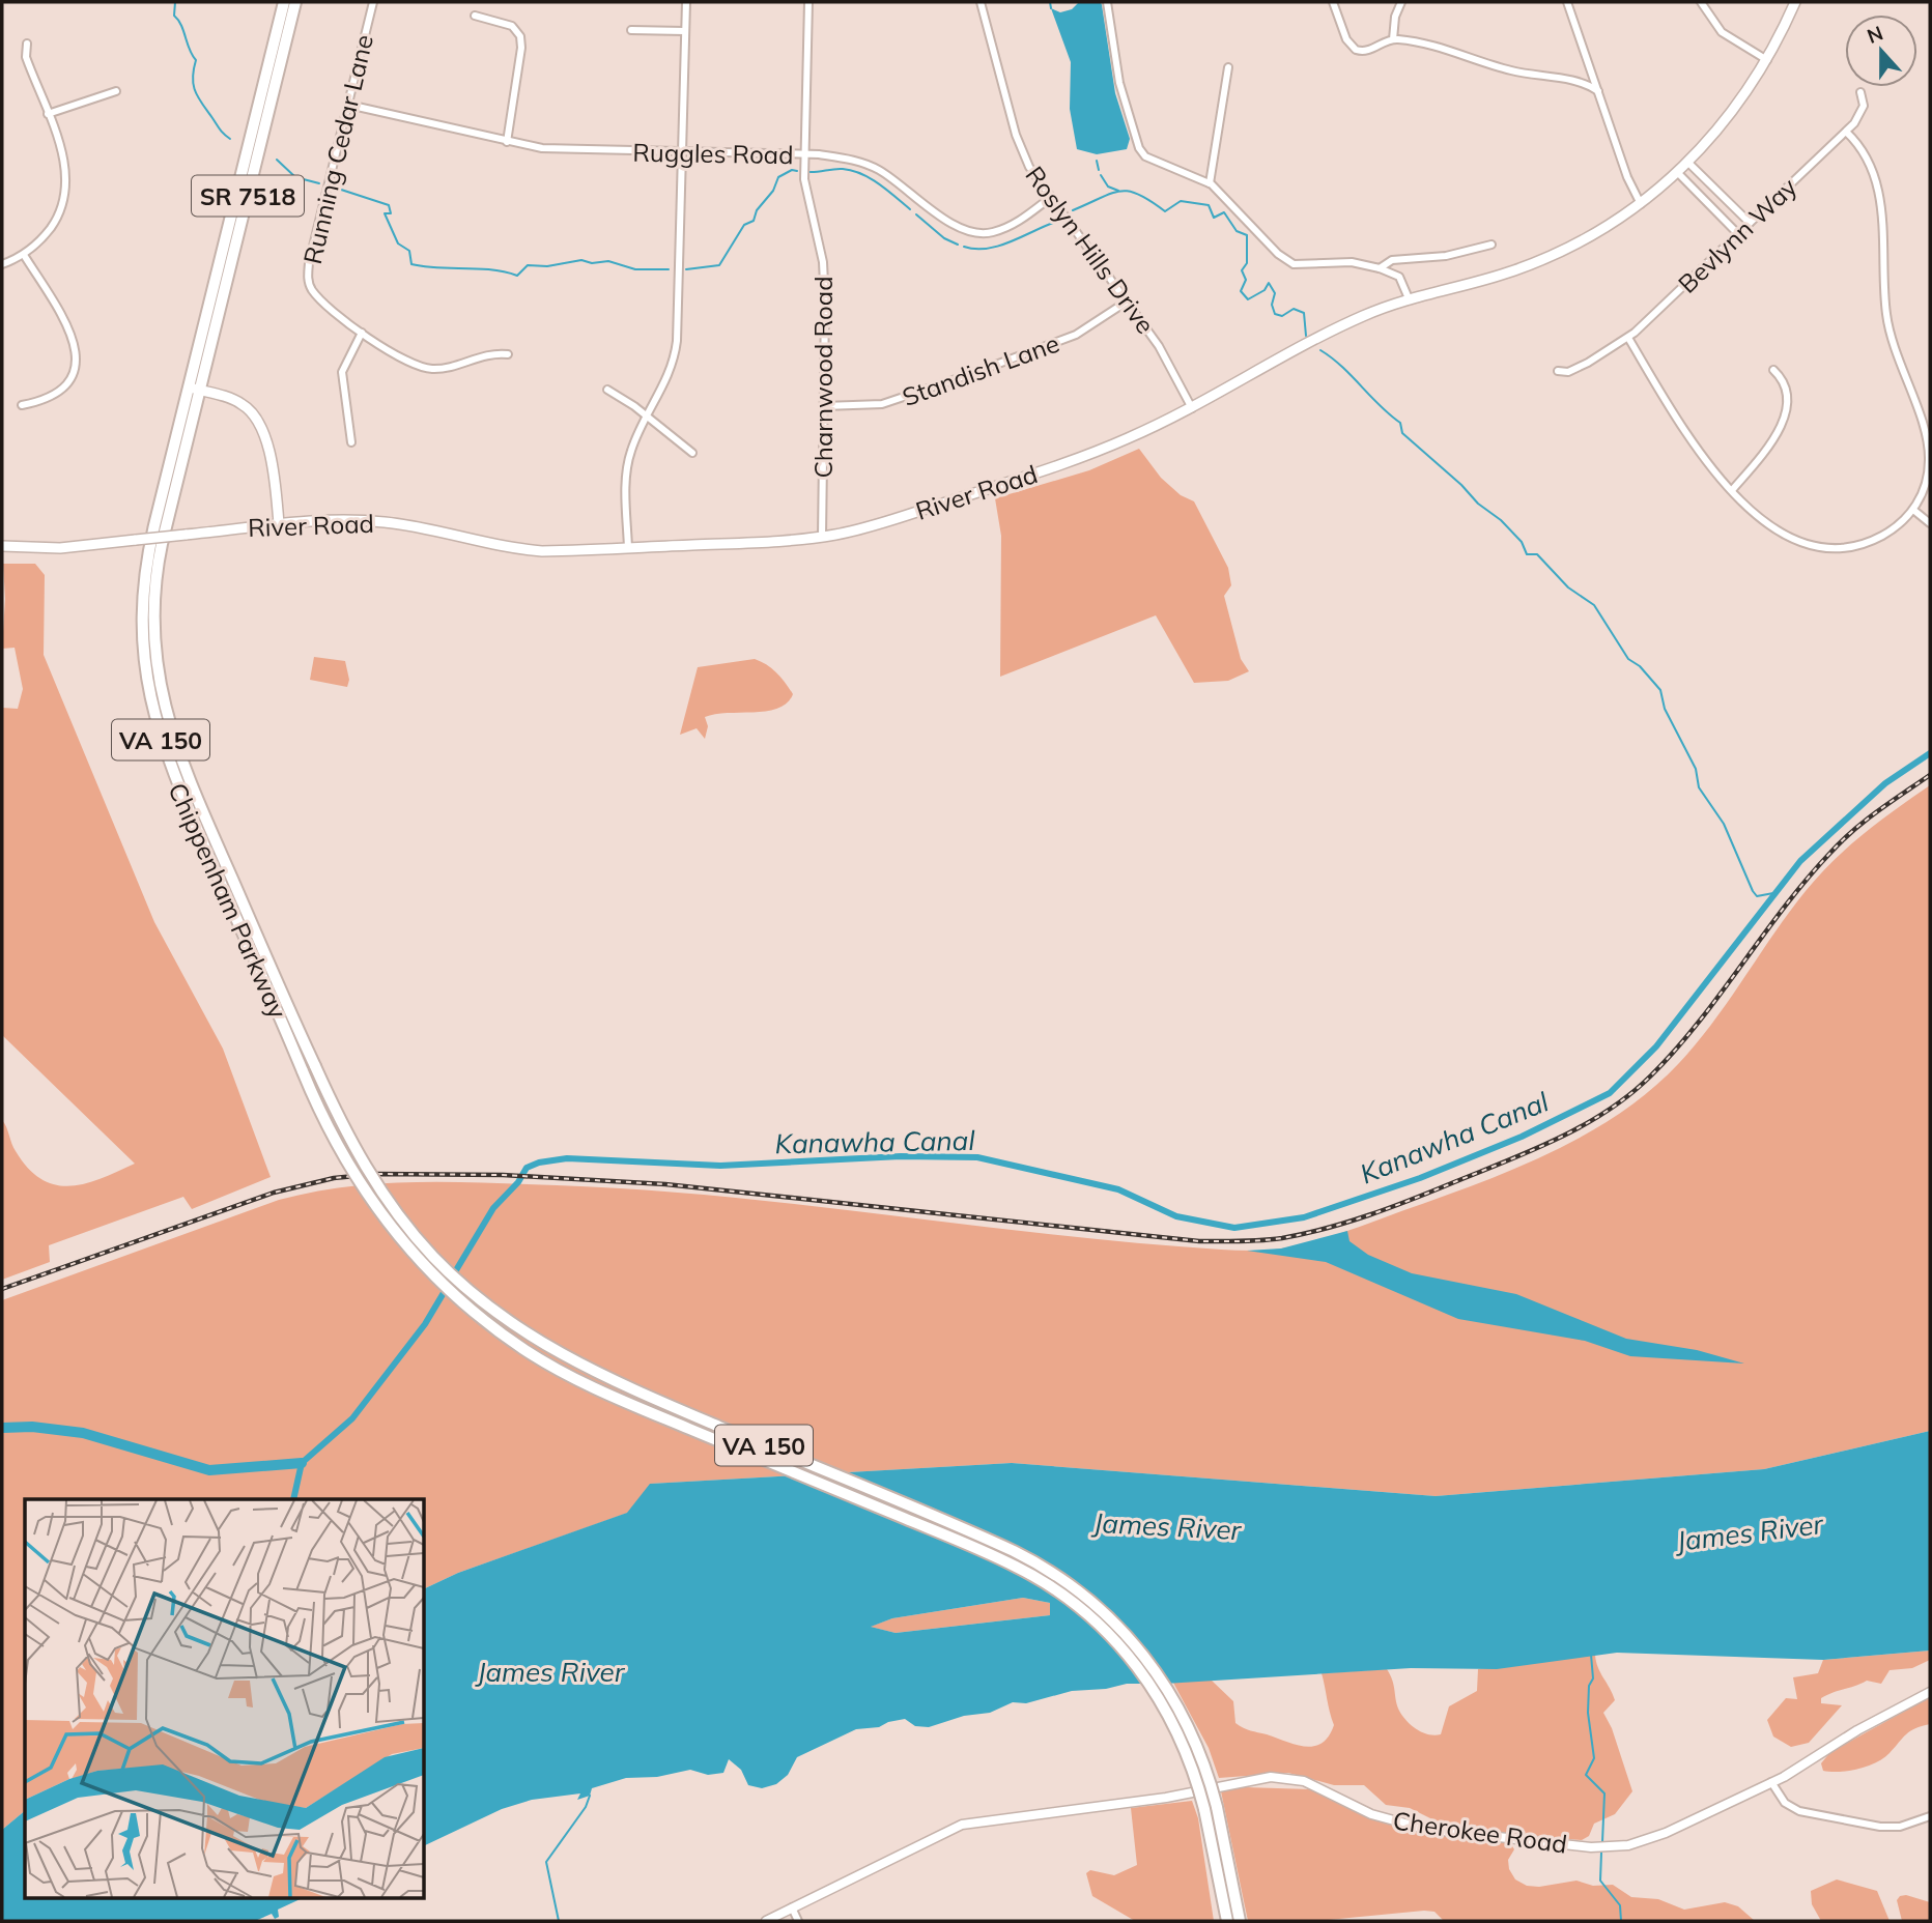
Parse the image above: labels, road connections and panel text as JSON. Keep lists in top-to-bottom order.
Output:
{
  "streets": {
    "highway": ["SR 7518", "VA 150", "Chippenham Parkway"],
    "main road": ["River Road"],
    "street": [
      "Running Cedar Lane",
      "Ruggles Road",
      "Bevlynn Way",
      "Roslyn Hills Drive",
      "Standish Lane",
      "Charnwood Road",
      "Cherokee Road"
    ]
  },
  "crossings": [
    ["Running Cedar Lane", "Ruggles Road"],
    ["Ruggles Road", "Roslyn Hills Drive"],
    ["Ruggles Road", "Charnwood Road"],
    ["SR 7518", "Chippenham Parkway"],
    ["Roslyn Hills Drive", "Standish Lane"],
    ["Roslyn Hills Drive", "River Road"],
    ["Standish Lane", "Charnwood Road"],
    ["Charnwood Road", "River Road"],
    ["VA 150", "Chippenham Parkway"]
  ],
  "water": ["Kanawha Canal", "James River"],
  "north": "top"
}
